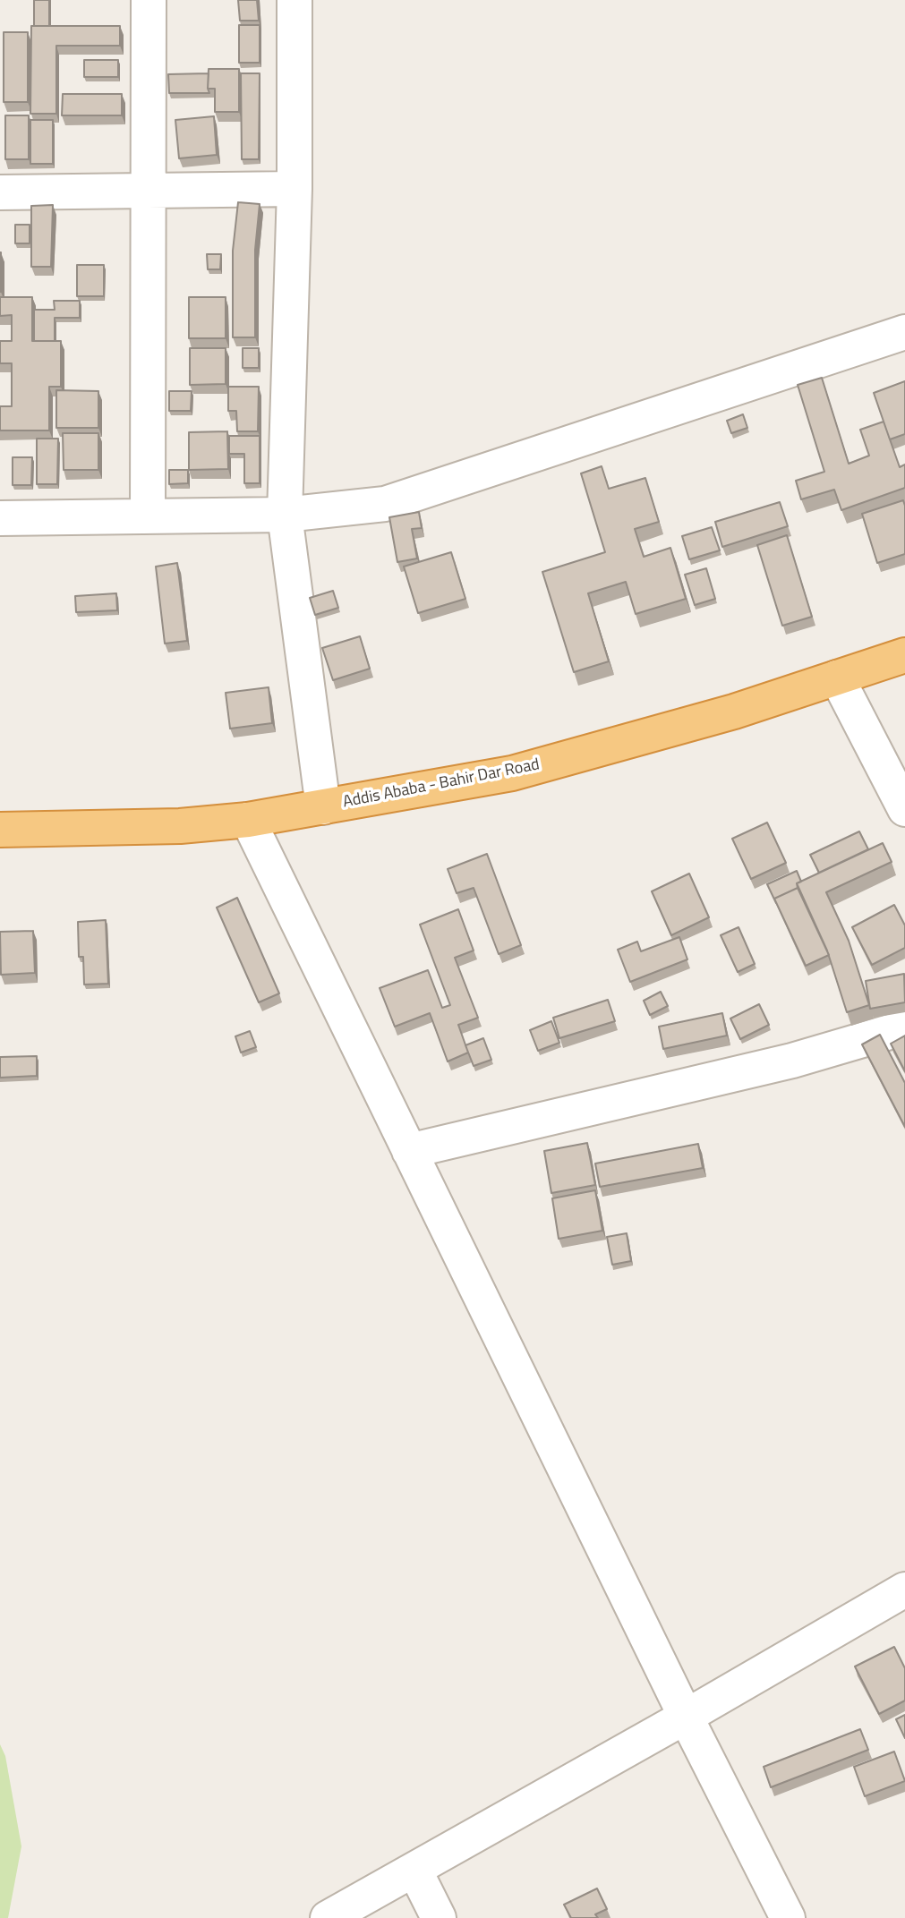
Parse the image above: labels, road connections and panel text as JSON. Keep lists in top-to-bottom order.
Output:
{
  "streets": {
    "highway": ["Addis Ababa - Bahir Dar Road"]
  }
}
